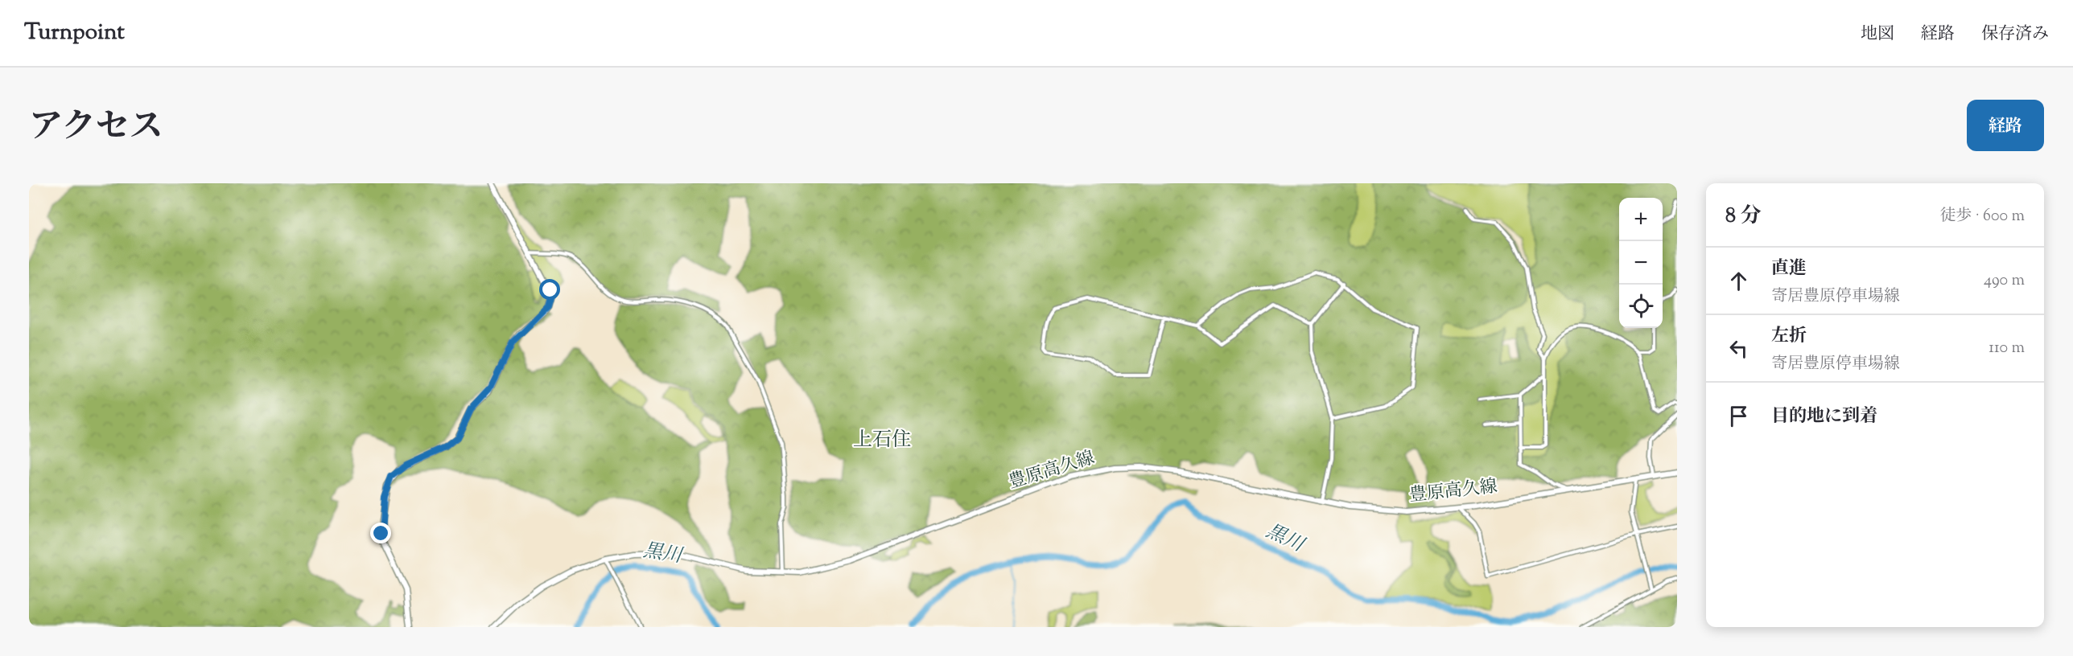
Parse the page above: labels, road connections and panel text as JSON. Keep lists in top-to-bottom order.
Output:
{
  "streets": {
    "main road": ["豊原高久線"]
  },
  "districts": ["上石住"],
  "water": ["黒川"],
  "page": {
    "header": "Turnpoint",
    "nav": ["地図", "経路", "保存済み"],
    "title": "アクセス",
    "buttons": "経路",
    "heading": ["8 分", "徒歩 · 600 m"],
    "map_buttons": ["+", "−"],
    "list": [
      ["直進", "寄居豊原停車場線", "490 m"],
      ["左折", "寄居豊原停車場線", "110 m"],
      "目的地に到着"
    ]
  }
}
